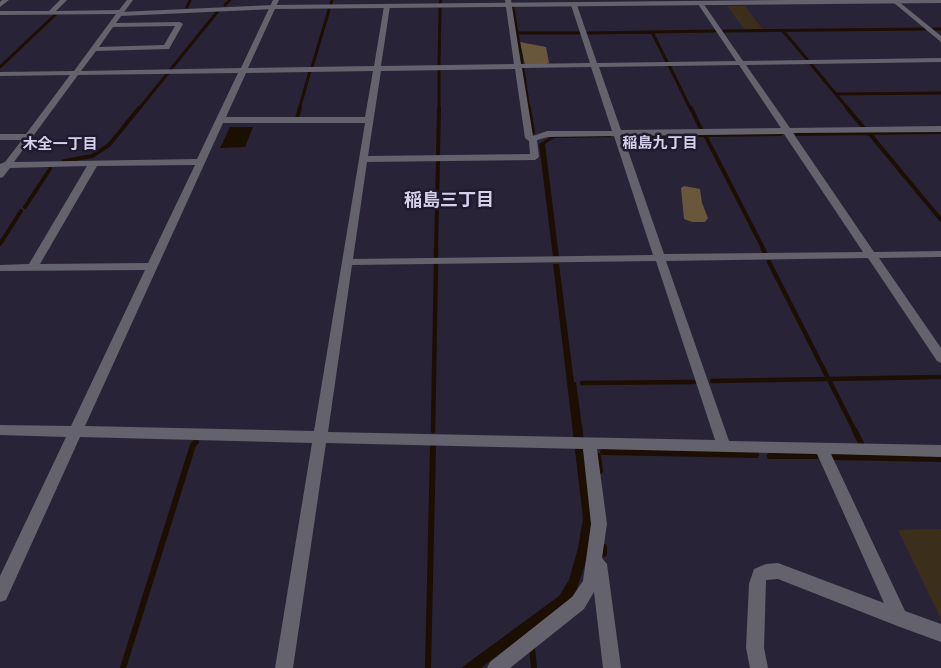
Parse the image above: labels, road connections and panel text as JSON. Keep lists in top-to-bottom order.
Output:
{
  "districts": ["稲島九丁目", "木全一丁目", "稲島三丁目"]
}
